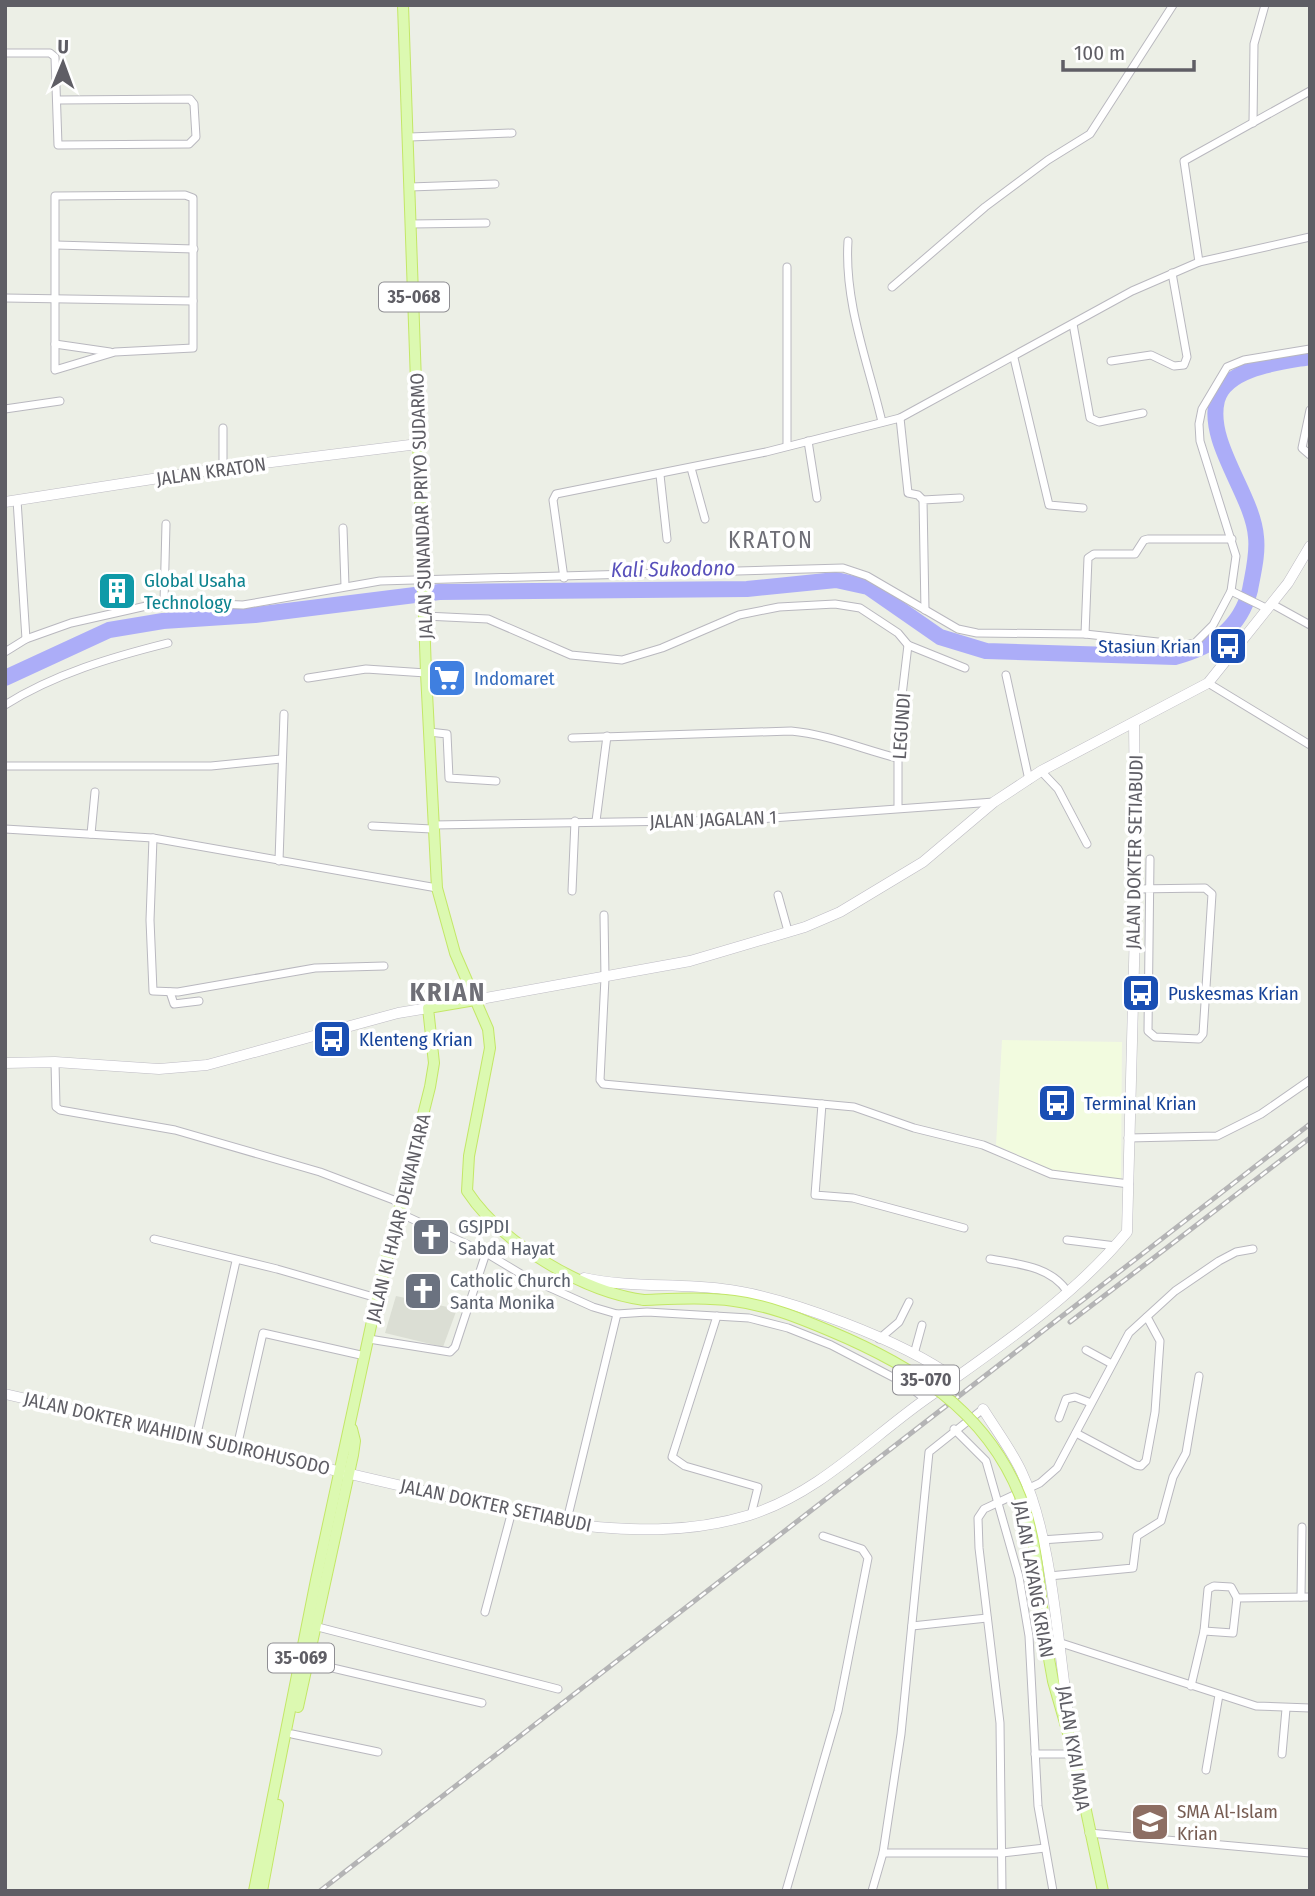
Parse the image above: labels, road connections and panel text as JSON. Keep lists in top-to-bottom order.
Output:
{
  "streets": {
    "main road": [
      "35-068",
      "JALAN KRATON",
      "JALAN SUNANDAR PRIYO SUDARMO",
      "JALAN DOKTER SETIABUDI",
      "JALAN KI HAJAR DEWANTARA",
      "35-070",
      "JALAN DOKTER WAHIDIN SUDIROHUSODO",
      "JALAN LAYANG KRIAN",
      "35-069",
      "JALAN KYAI MAJA"
    ],
    "street": ["LEGUNDI", "JALAN JAGALAN 1"]
  },
  "crossings": [
    ["JALAN KRATON", "JALAN SUNANDAR PRIYO SUDARMO"],
    ["JALAN SUNANDAR PRIYO SUDARMO", "JALAN JAGALAN 1"],
    ["JALAN SUNANDAR PRIYO SUDARMO", "35-070"],
    ["LEGUNDI", "JALAN JAGALAN 1"],
    ["JALAN DOKTER SETIABUDI", "JALAN KI HAJAR DEWANTARA"],
    ["JALAN DOKTER SETIABUDI", "JALAN DOKTER WAHIDIN SUDIROHUSODO"],
    ["JALAN KI HAJAR DEWANTARA", "JALAN DOKTER WAHIDIN SUDIROHUSODO"],
    ["35-070", "JALAN LAYANG KRIAN"],
    ["JALAN LAYANG KRIAN", "JALAN KYAI MAJA"]
  ],
  "districts": ["KRATON", "KRIAN"],
  "water": ["Kali Sukodono"],
  "places": {
    "building": ["Global Usaha Technology"],
    "bus stop": [
      "Stasiun Krian",
      "Puskesmas Krian",
      "Klenteng Krian",
      "Terminal Krian"
    ],
    "supermarket": ["Indomaret"],
    "church": ["GSJPDI Sabda Hayat", "Catholic Church Santa Monika"],
    "school or university": ["SMA Al-Islam Krian"]
  },
  "scale_bar": "100 m",
  "north": "top"
}
